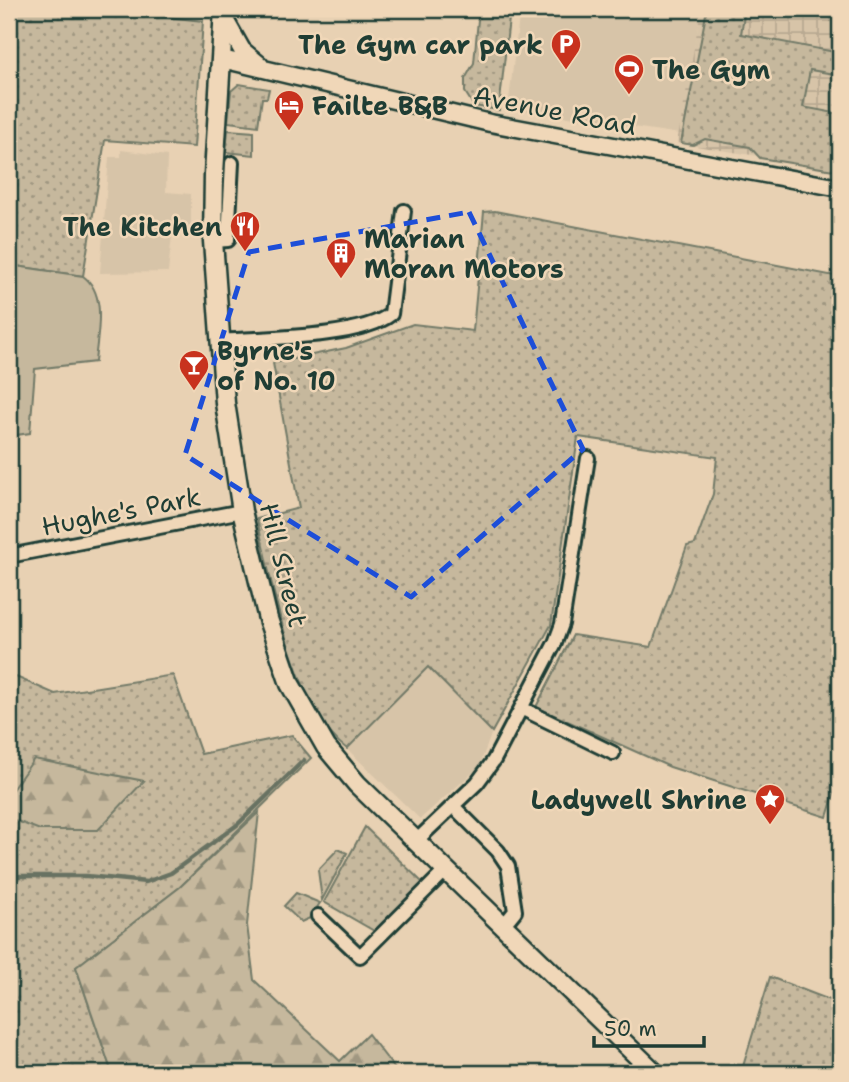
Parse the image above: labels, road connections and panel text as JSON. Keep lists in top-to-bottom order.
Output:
{
  "streets": {
    "main road": ["Hill Street"],
    "street": ["Avenue Road", "Hughe's Park"]
  },
  "crossings": [
    ["Avenue Road", "Hill Street"],
    ["Hughe's Park", "Hill Street"]
  ],
  "places": {
    "parking": ["The Gym car park"],
    "sports": ["The Gym"],
    "hotel": ["Failte B&B"],
    "restaurant": ["The Kitchen"],
    "building": ["Marian Moran Motors"],
    "bar": ["Byrne's of No. 10"],
    "place": ["Ladywell Shrine"]
  },
  "scale_bar": "50 m"
}
